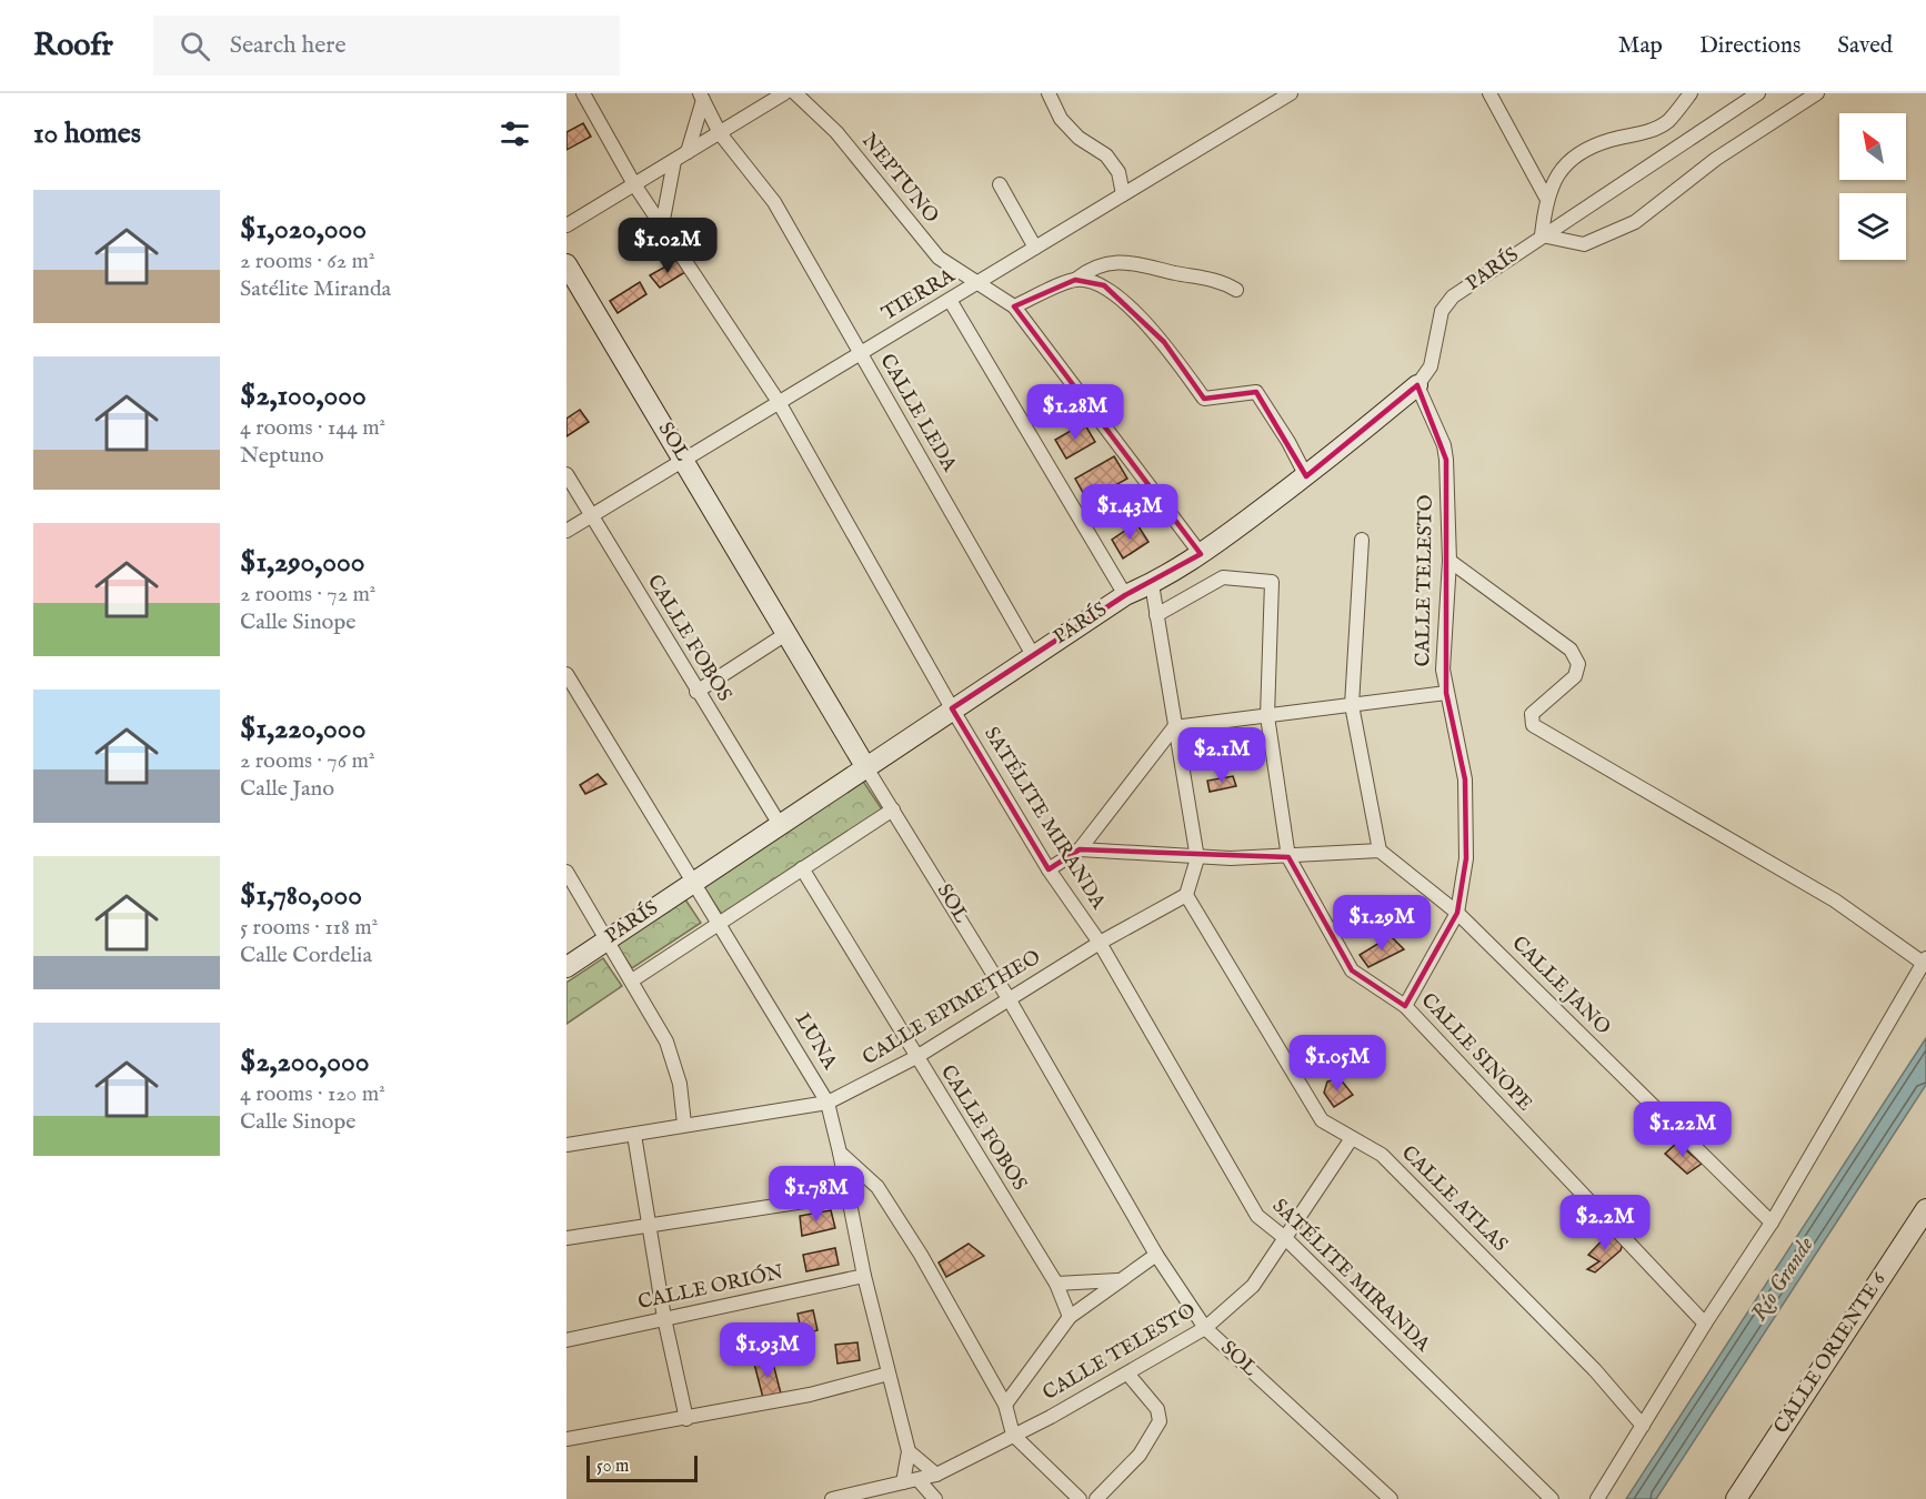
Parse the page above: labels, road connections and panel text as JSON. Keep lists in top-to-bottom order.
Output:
{
  "streets": {
    "street": [
      "NEPTUNO",
      "PARÍS",
      "TIERRA",
      "CALLE LEDA",
      "SOL",
      "CALLE TELESTO",
      "CALLE FOBOS",
      "SATÉLITE MIRANDA",
      "CALLE JANO",
      "CALLE EPIMETHEO",
      "LUNA",
      "CALLE SINOPE",
      "CALLE ATLAS",
      "CALLE ORIÓN",
      "CALLE ORIENTE 6"
    ]
  },
  "crossings": [
    ["NEPTUNO", "PARÍS"],
    ["NEPTUNO", "TIERRA"],
    ["PARÍS", "CALLE LEDA"],
    ["PARÍS", "SOL"],
    ["PARÍS", "CALLE TELESTO"],
    ["PARÍS", "CALLE FOBOS"],
    ["PARÍS", "SATÉLITE MIRANDA"],
    ["PARÍS", "LUNA"],
    ["TIERRA", "CALLE LEDA"],
    ["TIERRA", "SOL"],
    ["TIERRA", "CALLE FOBOS"],
    ["TIERRA", "SATÉLITE MIRANDA"],
    ["SOL", "CALLE TELESTO"],
    ["SOL", "CALLE EPIMETHEO"],
    ["CALLE TELESTO", "SATÉLITE MIRANDA"],
    ["CALLE TELESTO", "CALLE JANO"],
    ["CALLE TELESTO", "CALLE SINOPE"],
    ["CALLE TELESTO", "CALLE ATLAS"],
    ["CALLE FOBOS", "CALLE EPIMETHEO"],
    ["SATÉLITE MIRANDA", "CALLE EPIMETHEO"],
    ["CALLE EPIMETHEO", "LUNA"],
    ["CALLE EPIMETHEO", "CALLE ATLAS"],
    ["LUNA", "CALLE ORIÓN"]
  ],
  "water": ["Río Grande"],
  "scale_bar": "50 m",
  "north": "top left",
  "page": {
    "header": "Roofr",
    "search": "Search here",
    "nav": ["Map", "Directions", "Saved"],
    "heading": "10 homes",
    "list": [
      {
        "name": "$1,020,000",
        "note": "2 rooms · 62 m² · Satélite Miranda"
      },
      {
        "name": "$2,100,000",
        "note": "4 rooms · 144 m² · Neptuno"
      },
      {
        "name": "$1,290,000",
        "note": "2 rooms · 72 m² · Calle Sinope"
      },
      {
        "name": "$1,220,000",
        "note": "2 rooms · 76 m² · Calle Jano"
      },
      {
        "name": "$1,780,000",
        "note": "5 rooms · 118 m² · Calle Cordelia"
      },
      {
        "name": "$2,200,000",
        "note": "4 rooms · 120 m² · Calle Sinope"
      }
    ],
    "price": [
      "$1.02M",
      "$1.28M",
      "$1.43M",
      "$2.1M",
      "$1.29M",
      "$1.05M",
      "$1.22M",
      "$1.78M",
      "$2.2M",
      "$1.93M"
    ],
    "scale": "50 m"
  }
}
